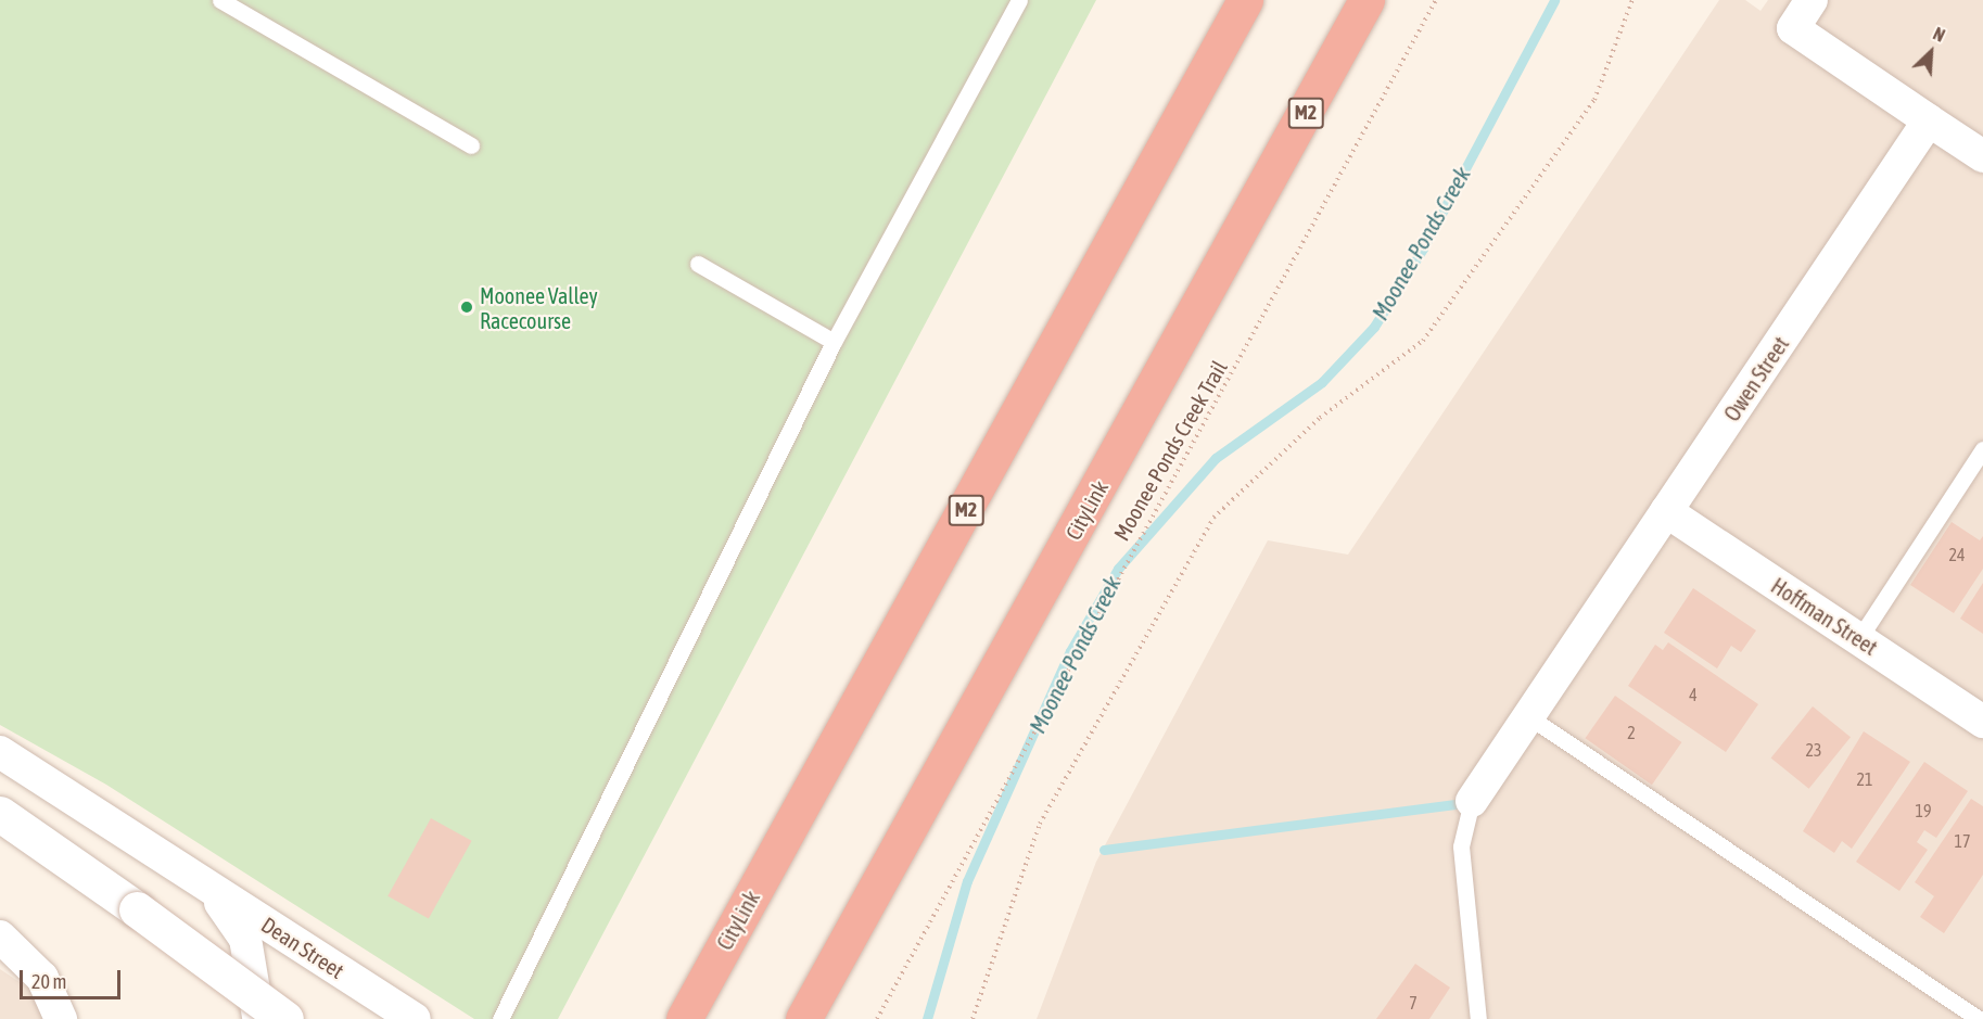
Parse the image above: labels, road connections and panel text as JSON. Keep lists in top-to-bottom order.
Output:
{
  "streets": {
    "highway": ["M2", "CityLink"],
    "street": ["Owen Street", "Hoffman Street", "Dean Street"],
    "path": ["Moonee Ponds Creek Trail"]
  },
  "crossings": [
    ["Owen Street", "Hoffman Street"]
  ],
  "water": ["Moonee Ponds Creek"],
  "places": ["Moonee Valley Racecourse"],
  "house_numbers": [
    "24",
    "4",
    "2",
    "23",
    "21",
    "19",
    "17",
    "7"
  ],
  "scale_bar": "20 m",
  "north": "top right"
}
